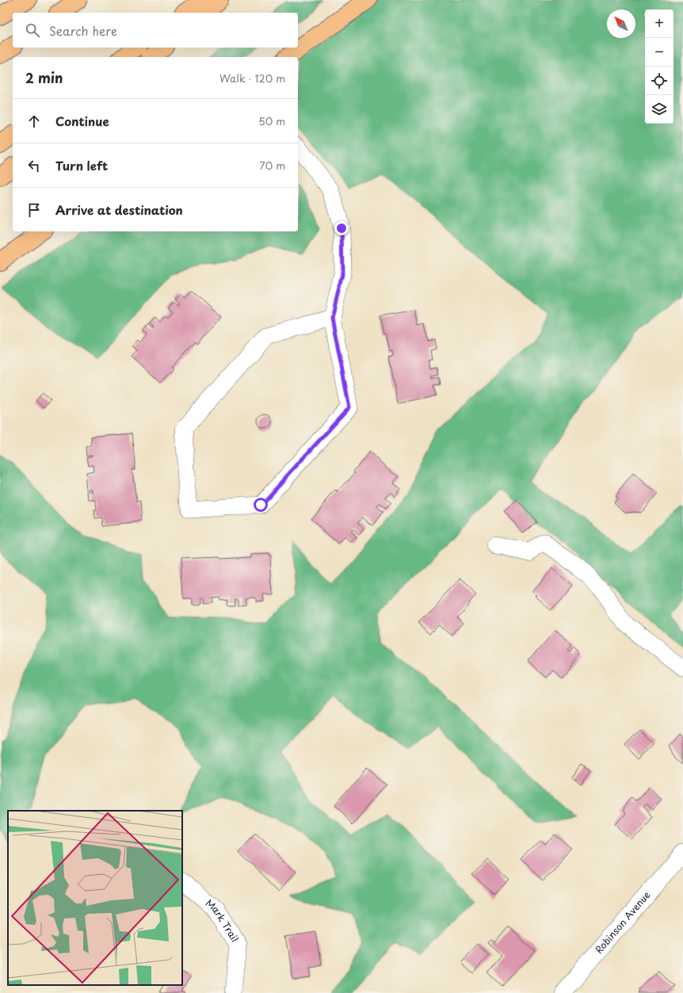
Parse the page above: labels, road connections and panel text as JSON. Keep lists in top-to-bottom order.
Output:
{
  "streets": {
    "street": ["Mark Trail", "Robinson Avenue"]
  },
  "north": "top left",
  "page": {
    "map_buttons": ["+", "−"],
    "search": "Search here",
    "heading": ["2 min", "Walk · 120 m"],
    "list": [
      ["Continue", "50 m"],
      ["Turn left", "70 m"],
      "Arrive at destination"
    ]
  }
}
